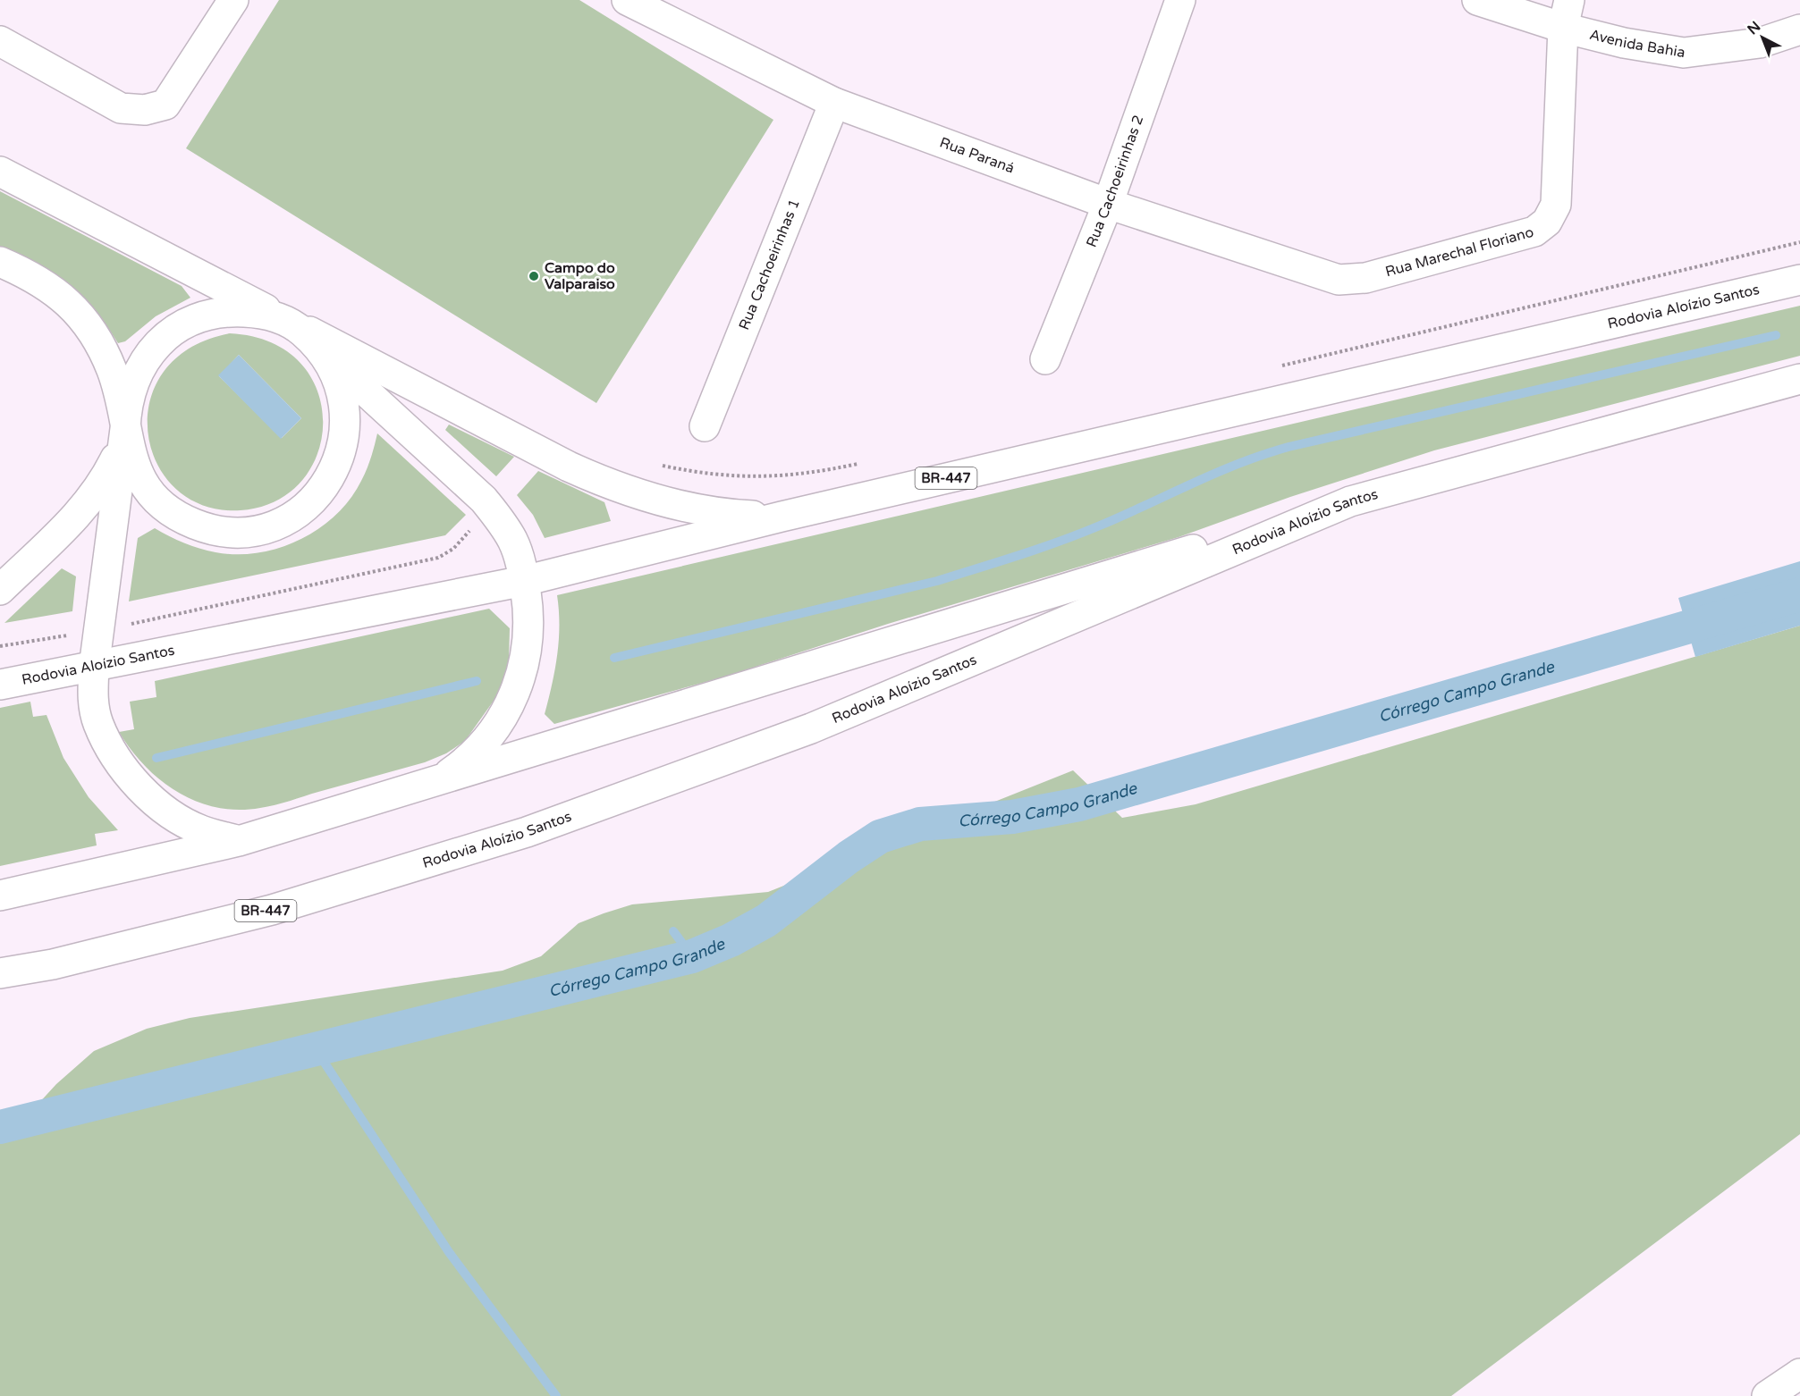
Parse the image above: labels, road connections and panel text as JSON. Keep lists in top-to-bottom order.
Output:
{
  "streets": {
    "main road": [
      "Avenida Bahia",
      "Rua Paraná",
      "Rua Cachoeirinhas 2",
      "Rua Marechal Floriano",
      "Rua Cachoeirinhas 1",
      "Rodovia Aloízio Santos",
      "BR-447"
    ]
  },
  "crossings": [
    ["Avenida Bahia", "Rua Marechal Floriano"],
    ["Rua Paraná", "Rua Cachoeirinhas 2"],
    ["Rua Paraná", "Rua Marechal Floriano"],
    ["Rua Paraná", "Rua Cachoeirinhas 1"]
  ],
  "water": ["Córrego Campo Grande"],
  "places": ["Campo do Valparaiso"],
  "north": "top left"
}
